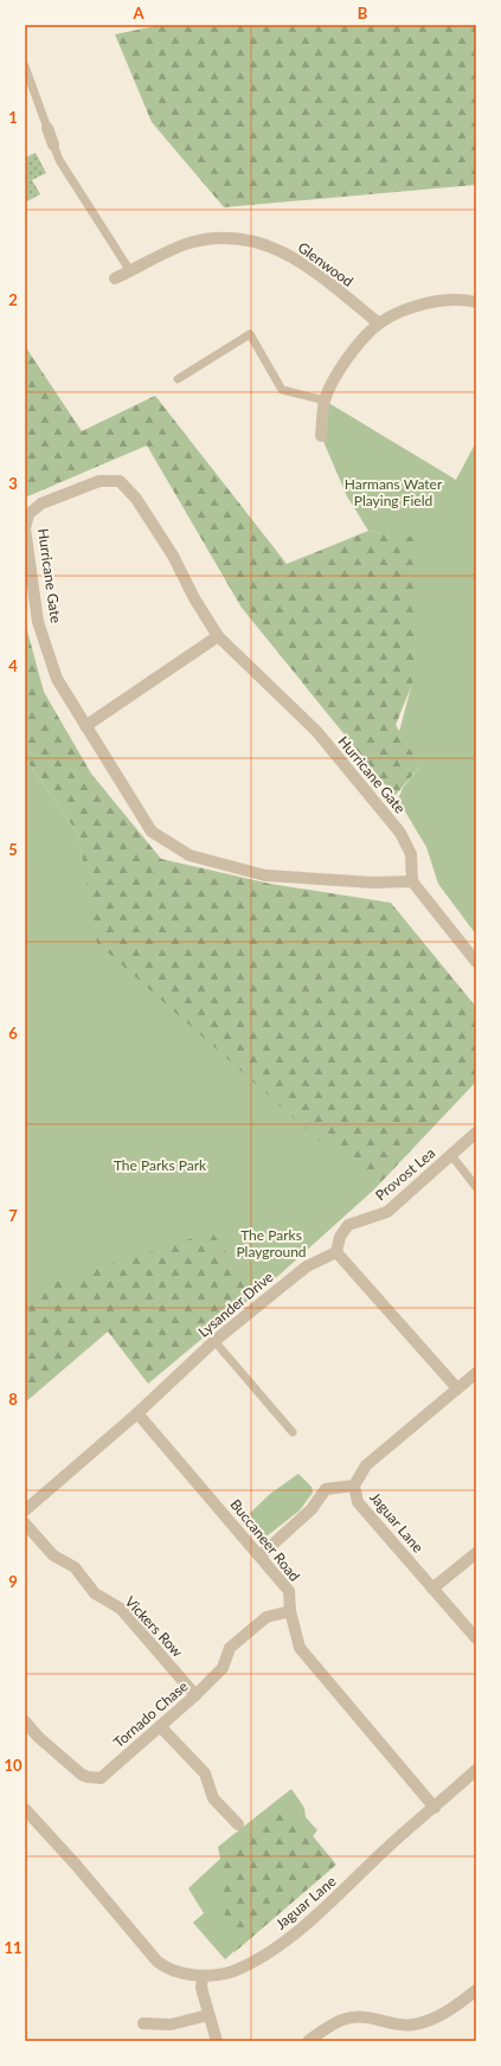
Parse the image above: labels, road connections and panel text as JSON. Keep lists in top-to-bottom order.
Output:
{
  "streets": {
    "street": [
      "Glenwood",
      "Hurricane Gate",
      "Provost Lea",
      "Lysander Drive",
      "Jaguar Lane",
      "Buccaneer Road",
      "Vickers Row",
      "Tornado Chase"
    ]
  },
  "crossings": [
    ["Provost Lea", "Lysander Drive"],
    ["Lysander Drive", "Buccaneer Road"],
    ["Jaguar Lane", "Buccaneer Road"],
    ["Buccaneer Road", "Tornado Chase"],
    ["Vickers Row", "Tornado Chase"]
  ],
  "parks": ["Harmans Water Playing Field", "The Parks Park", "The Parks Playground"],
  "grid": {
    "columns": ["A", "B"],
    "rows": [
      "1",
      "2",
      "3",
      "4",
      "5",
      "6",
      "7",
      "8",
      "9",
      "10",
      "11"
    ]
  }
}
